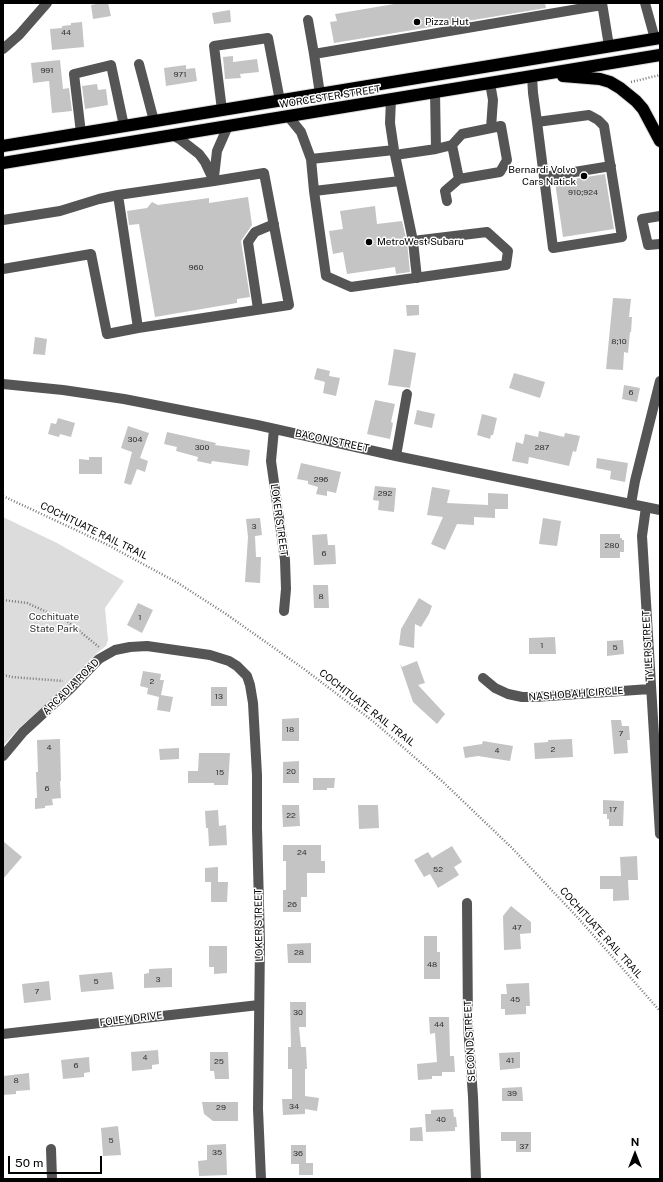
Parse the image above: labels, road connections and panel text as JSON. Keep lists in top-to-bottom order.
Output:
{
  "streets": {
    "highway": ["WORCESTER STREET"],
    "street": [
      "BACON STREET",
      "LOKER STREET",
      "TYLER STREET",
      "ARCADIA ROAD",
      "NASHOBAH CIRCLE",
      "FOLEY DRIVE",
      "SECOND STREET"
    ],
    "path": ["COCHITUATE RAIL TRAIL"]
  },
  "crossings": [
    ["BACON STREET", "LOKER STREET"],
    ["BACON STREET", "TYLER STREET"],
    ["LOKER STREET", "ARCADIA ROAD"],
    ["LOKER STREET", "FOLEY DRIVE"],
    ["TYLER STREET", "NASHOBAH CIRCLE"]
  ],
  "parks": ["Cochituate State Park"],
  "places": ["Pizza Hut", "Bernardi Volvo Cars Natick", "MetroWest Subaru"],
  "house_numbers": [
    "44",
    "991",
    "971",
    "910;924",
    "960",
    "8;10",
    "6",
    "304",
    "300",
    "287",
    "296",
    "292",
    "3",
    "280",
    "6",
    "8",
    "1",
    "1",
    "5",
    "2",
    "13",
    "18",
    "7",
    "4",
    "2",
    "4",
    "20",
    "15",
    "6",
    "17",
    "22",
    "24",
    "52",
    "26",
    "47",
    "28",
    "48",
    "3",
    "5",
    "7",
    "45",
    "30",
    "44",
    "4",
    "41",
    "25",
    "6",
    "8",
    "39",
    "34",
    "29",
    "40",
    "5",
    "37",
    "35",
    "36"
  ],
  "scale_bar": "50 m",
  "north": "top"
}
